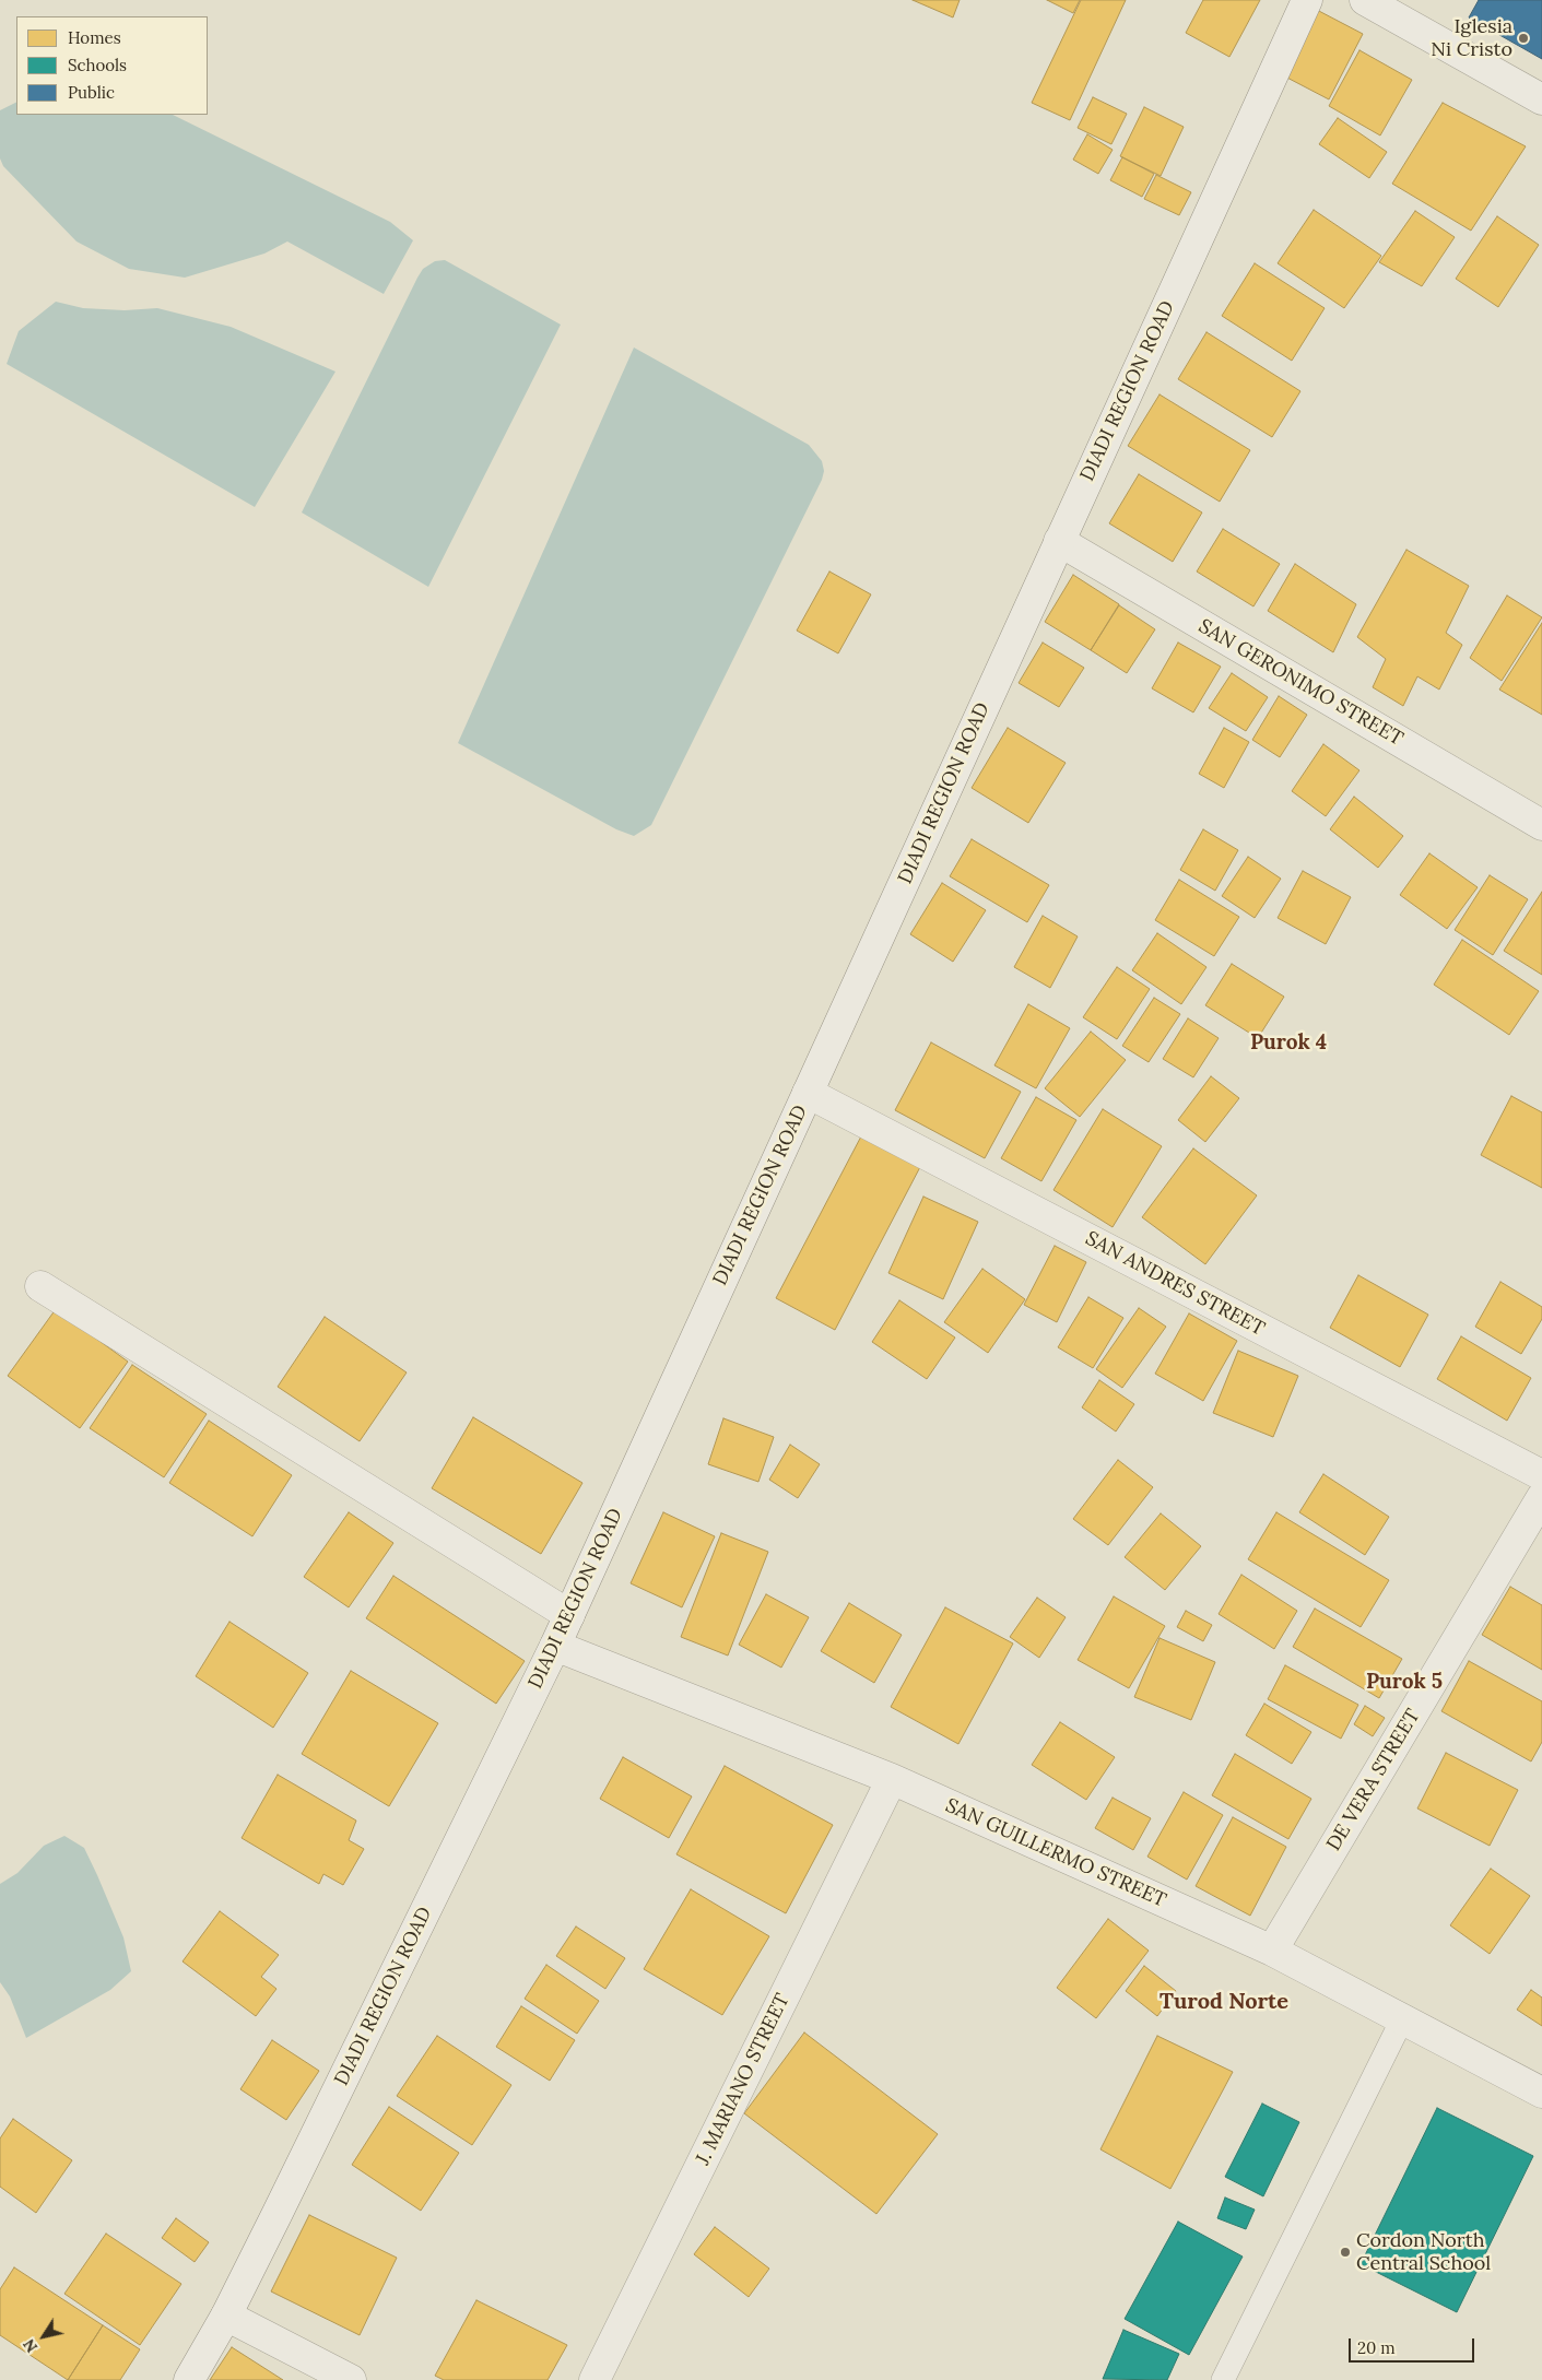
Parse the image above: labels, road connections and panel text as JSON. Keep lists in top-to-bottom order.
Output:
{
  "streets": {
    "street": [
      "DIADI REGION ROAD",
      "SAN GERONIMO STREET",
      "SAN ANDRES STREET",
      "DE VERA STREET",
      "SAN GUILLERMO STREET",
      "J. MARIANO STREET"
    ]
  },
  "crossings": [
    ["DIADI REGION ROAD", "SAN GERONIMO STREET"],
    ["DIADI REGION ROAD", "SAN ANDRES STREET"],
    ["DIADI REGION ROAD", "SAN GUILLERMO STREET"],
    ["DE VERA STREET", "SAN GUILLERMO STREET"],
    ["SAN GUILLERMO STREET", "J. MARIANO STREET"]
  ],
  "districts": ["Purok 4", "Purok 5", "Turod Norte"],
  "places": ["Iglesia Ni Cristo", "Cordon North Central School"],
  "legend": ["Homes", "Schools", "Public"],
  "scale_bar": "20 m",
  "north": "bottom left"
}
